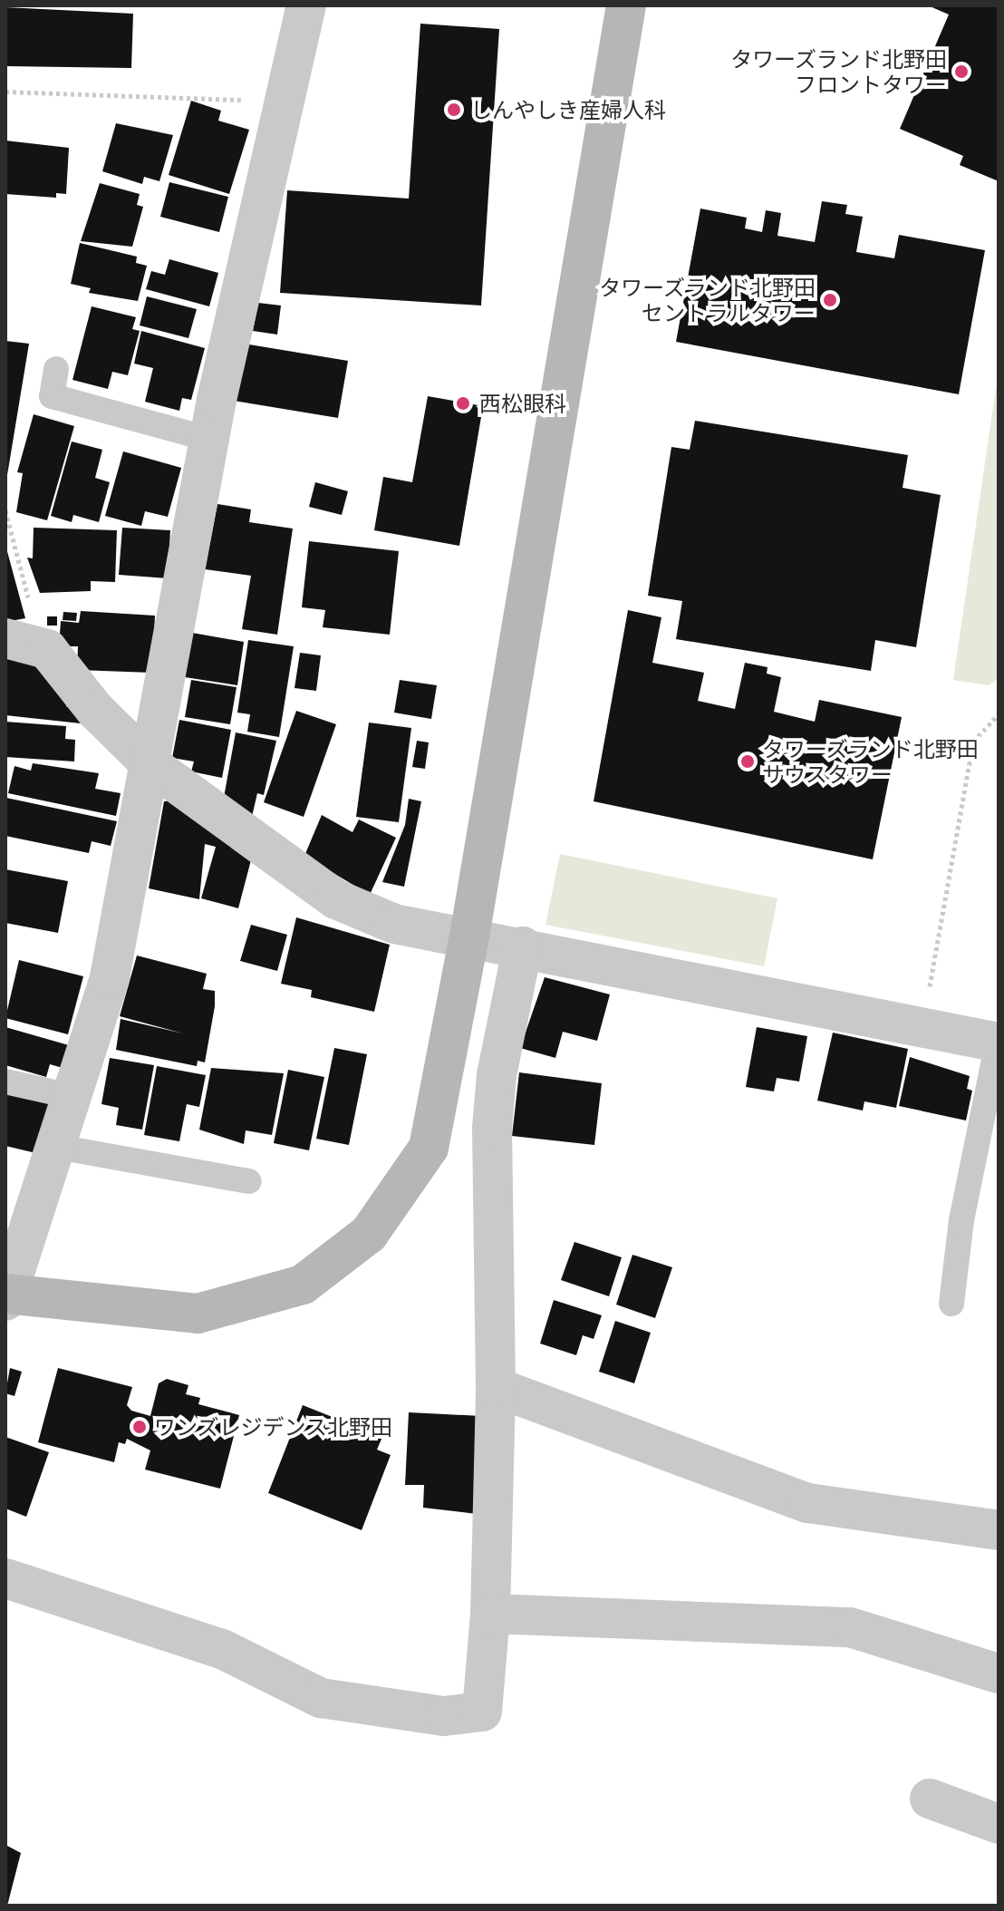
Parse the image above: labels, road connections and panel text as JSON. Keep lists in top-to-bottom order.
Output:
{
  "places": [
    "タワーズランド北野田 フロントタワー",
    "しんやしき産婦人科",
    "タワーズランド北野田 セントラルタワー",
    "西松眼科",
    "タワーズランド北野田 サウスタワー",
    "ワンズレジデンス北野田"
  ]
}
